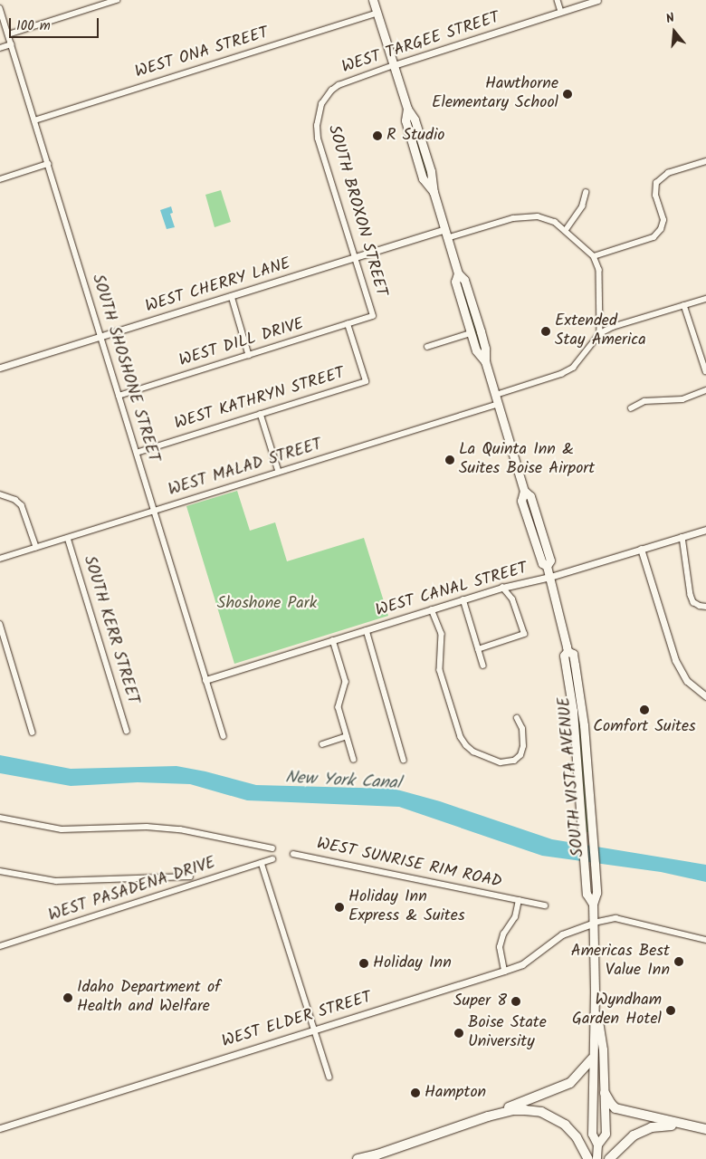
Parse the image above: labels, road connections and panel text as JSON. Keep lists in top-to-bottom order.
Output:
{
  "streets": {
    "main road": ["SOUTH VISTA AVENUE"],
    "street": [
      "WEST TARGEE STREET",
      "WEST ONA STREET",
      "SOUTH BROXON STREET",
      "WEST CHERRY LANE",
      "WEST DILL DRIVE",
      "SOUTH SHOSHONE STREET",
      "WEST KATHRYN STREET",
      "WEST MALAD STREET",
      "WEST CANAL STREET",
      "SOUTH KERR STREET",
      "WEST SUNRISE RIM ROAD",
      "WEST PASADENA DRIVE",
      "WEST ELDER STREET"
    ]
  },
  "crossings": [
    ["WEST TARGEE STREET", "SOUTH BROXON STREET"],
    ["WEST TARGEE STREET", "SOUTH VISTA AVENUE"],
    ["WEST ONA STREET", "SOUTH SHOSHONE STREET"],
    ["WEST ONA STREET", "SOUTH VISTA AVENUE"],
    ["SOUTH BROXON STREET", "WEST CHERRY LANE"],
    ["SOUTH BROXON STREET", "WEST DILL DRIVE"],
    ["WEST CHERRY LANE", "SOUTH SHOSHONE STREET"],
    ["WEST CHERRY LANE", "SOUTH VISTA AVENUE"],
    ["WEST DILL DRIVE", "SOUTH SHOSHONE STREET"],
    ["WEST DILL DRIVE", "WEST KATHRYN STREET"],
    ["SOUTH SHOSHONE STREET", "WEST KATHRYN STREET"],
    ["SOUTH SHOSHONE STREET", "WEST MALAD STREET"],
    ["SOUTH SHOSHONE STREET", "WEST CANAL STREET"],
    ["WEST MALAD STREET", "SOUTH KERR STREET"],
    ["WEST MALAD STREET", "SOUTH VISTA AVENUE"],
    ["WEST CANAL STREET", "SOUTH VISTA AVENUE"],
    ["SOUTH VISTA AVENUE", "WEST ELDER STREET"],
    ["WEST SUNRISE RIM ROAD", "WEST ELDER STREET"]
  ],
  "water": ["New York Canal"],
  "parks": ["Shoshone Park"],
  "places": [
    "Hawthorne Elementary School",
    "R Studio",
    "Extended Stay America",
    "La Quinta Inn & Suites Boise Airport",
    "Comfort Suites",
    "Holiday Inn Express & Suites",
    "Americas Best Value Inn",
    "Holiday Inn",
    "Idaho Department of Health and Welfare",
    "Super 8",
    "Wyndham Garden Hotel",
    "Boise State University",
    "Hampton"
  ],
  "scale_bar": "100 m",
  "north": "top"
}
